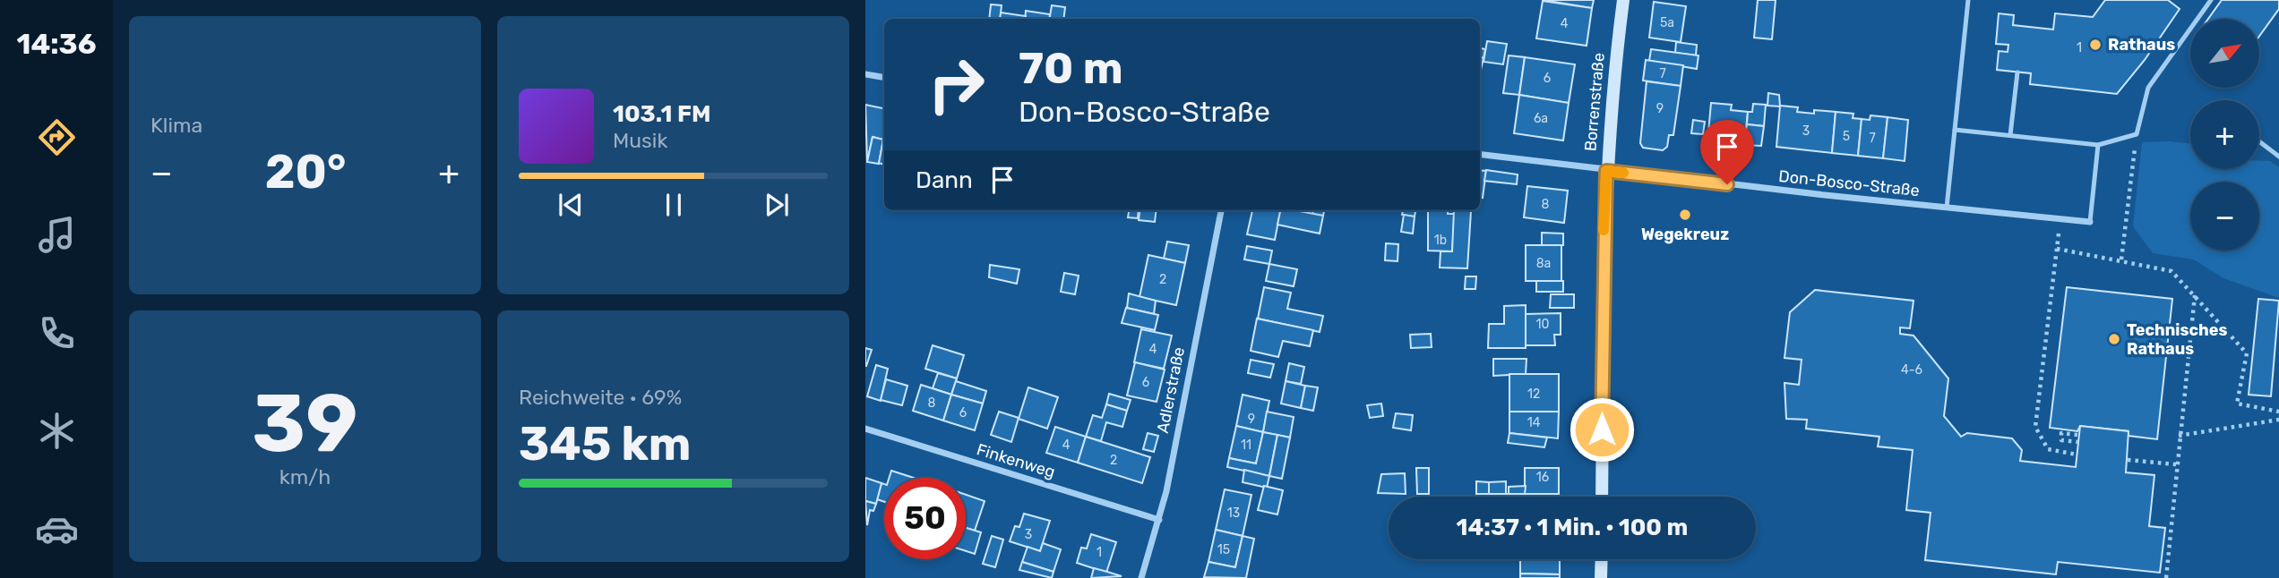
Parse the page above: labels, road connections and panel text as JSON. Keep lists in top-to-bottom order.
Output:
{
  "streets": {
    "main road": ["Borrenstraße"],
    "street": ["Don-Bosco-Straße", "Adlerstraße", "Finkenweg"]
  },
  "crossings": [
    ["Borrenstraße", "Don-Bosco-Straße"],
    ["Adlerstraße", "Finkenweg"]
  ],
  "places": ["Rathaus", "Wegekreuz", "Technisches Rathaus"],
  "house_numbers": [
    "5a",
    "4",
    "1",
    "7",
    "6",
    "9",
    "6a",
    "3",
    "5",
    "7",
    "8",
    "1b",
    "8a",
    "2",
    "10",
    "4",
    "4-6",
    "6",
    "12",
    "8",
    "6",
    "9",
    "14",
    "4",
    "11",
    "2",
    "16",
    "13",
    "3",
    "15",
    "1"
  ],
  "north": "top right",
  "page": {
    "tabs": "14:36",
    "tile": [
      "Klima",
      ["39", "km/h"],
      ["Reichweite · 69%", "345 km"]
    ],
    "map_buttons": ["+", "−"],
    "turn": ["70 m", "Don-Bosco-Straße"],
    "song": ["103.1 FM", "Musik"],
    "heat": ["−", "20°", "+"],
    "then": "Dann",
    "limit": "50",
    "trip": "14:37 · 1 Min. · 100 m"
  }
}
